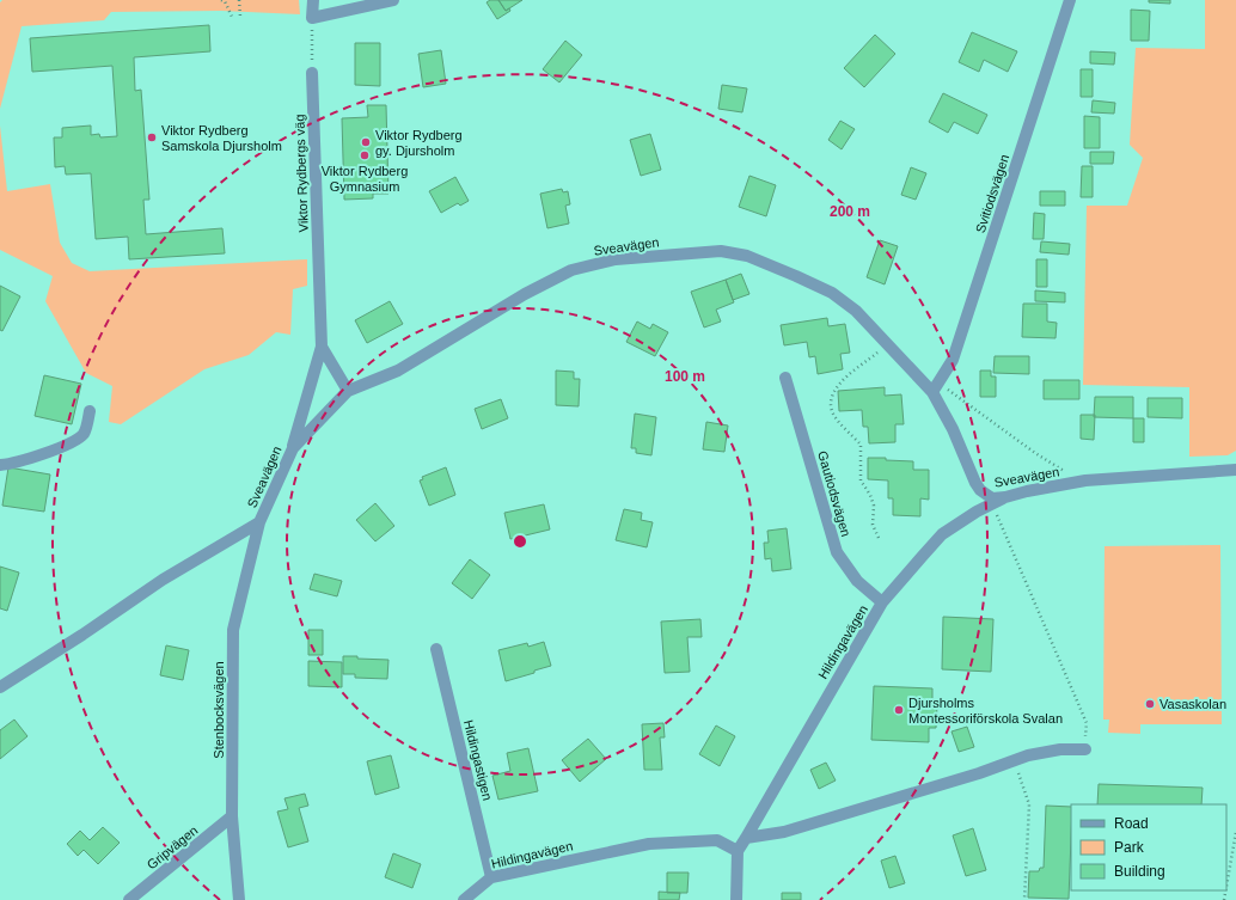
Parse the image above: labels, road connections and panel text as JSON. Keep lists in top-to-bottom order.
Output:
{
  "streets": {
    "street": [
      "Viktor Rydbergs väg",
      "Svitiodsvägen",
      "Sveavägen",
      "Gautiodsvägen",
      "Hildingavägen",
      "Stenbocksvägen",
      "Hildingastigen",
      "Gripvägen"
    ]
  },
  "crossings": [
    ["Viktor Rydbergs väg", "Sveavägen"],
    ["Svitiodsvägen", "Sveavägen"],
    ["Sveavägen", "Hildingavägen"],
    ["Sveavägen", "Stenbocksvägen"],
    ["Gautiodsvägen", "Hildingavägen"],
    ["Hildingavägen", "Hildingastigen"],
    ["Stenbocksvägen", "Gripvägen"]
  ],
  "places": [
    "Viktor Rydberg Samskola Djursholm",
    "Viktor Rydberg gy. Djursholm",
    "Viktor Rydberg Gymnasium",
    "Vasaskolan",
    "Djursholms Montessoriförskola Svalan"
  ],
  "legend": ["Road", "Park", "Building"],
  "rings": ["200 m", "100 m"]
}
